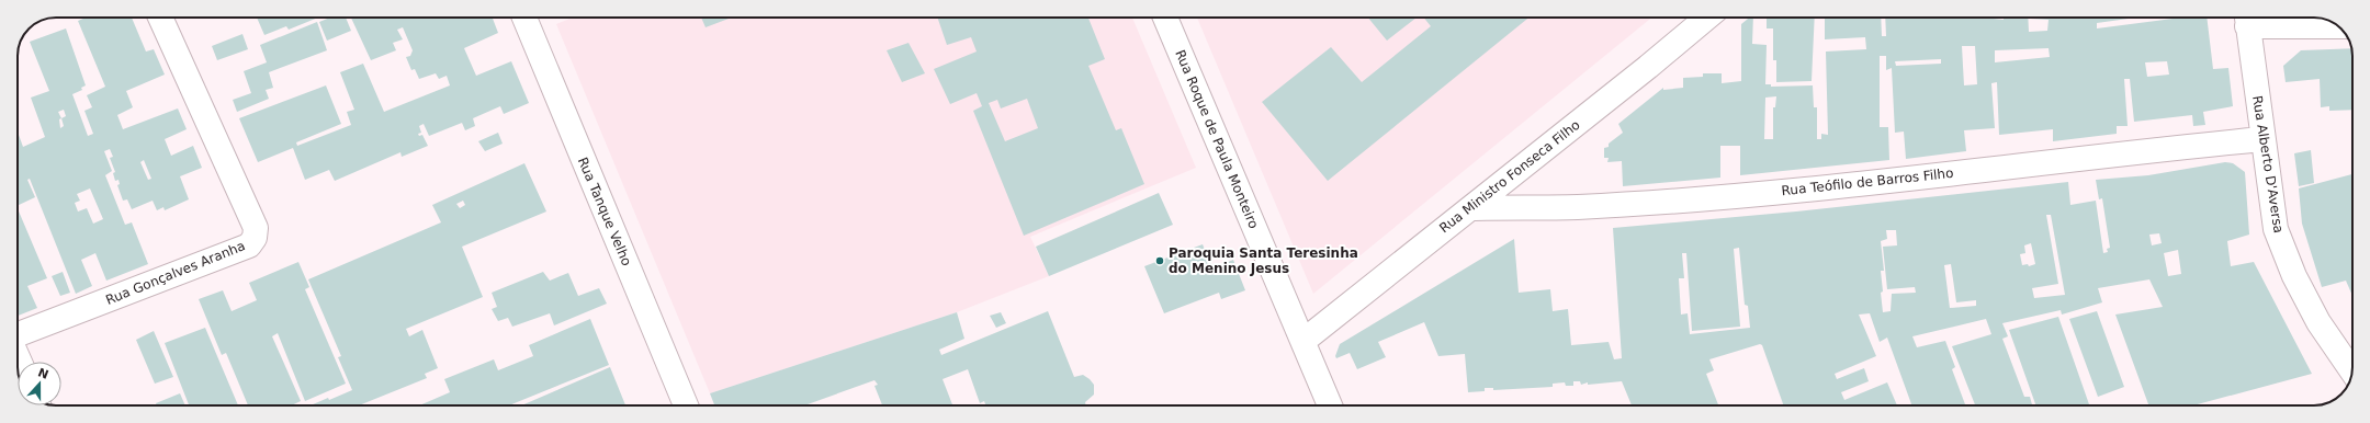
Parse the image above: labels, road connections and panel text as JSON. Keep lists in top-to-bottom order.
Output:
{
  "streets": {
    "street": [
      "Rua Roque de Paula Monteiro",
      "Rua Alberto D'Aversa",
      "Rua Ministro Fonseca Filho",
      "Rua Teófilo de Barros Filho",
      "Rua Tanque Velho",
      "Rua Gonçalves Aranha"
    ]
  },
  "crossings": [
    ["Rua Roque de Paula Monteiro", "Rua Ministro Fonseca Filho"],
    ["Rua Alberto D'Aversa", "Rua Teófilo de Barros Filho"],
    ["Rua Ministro Fonseca Filho", "Rua Teófilo de Barros Filho"]
  ],
  "places": ["Paroquia Santa Teresinha do Menino Jesus"],
  "north": "top"
}
